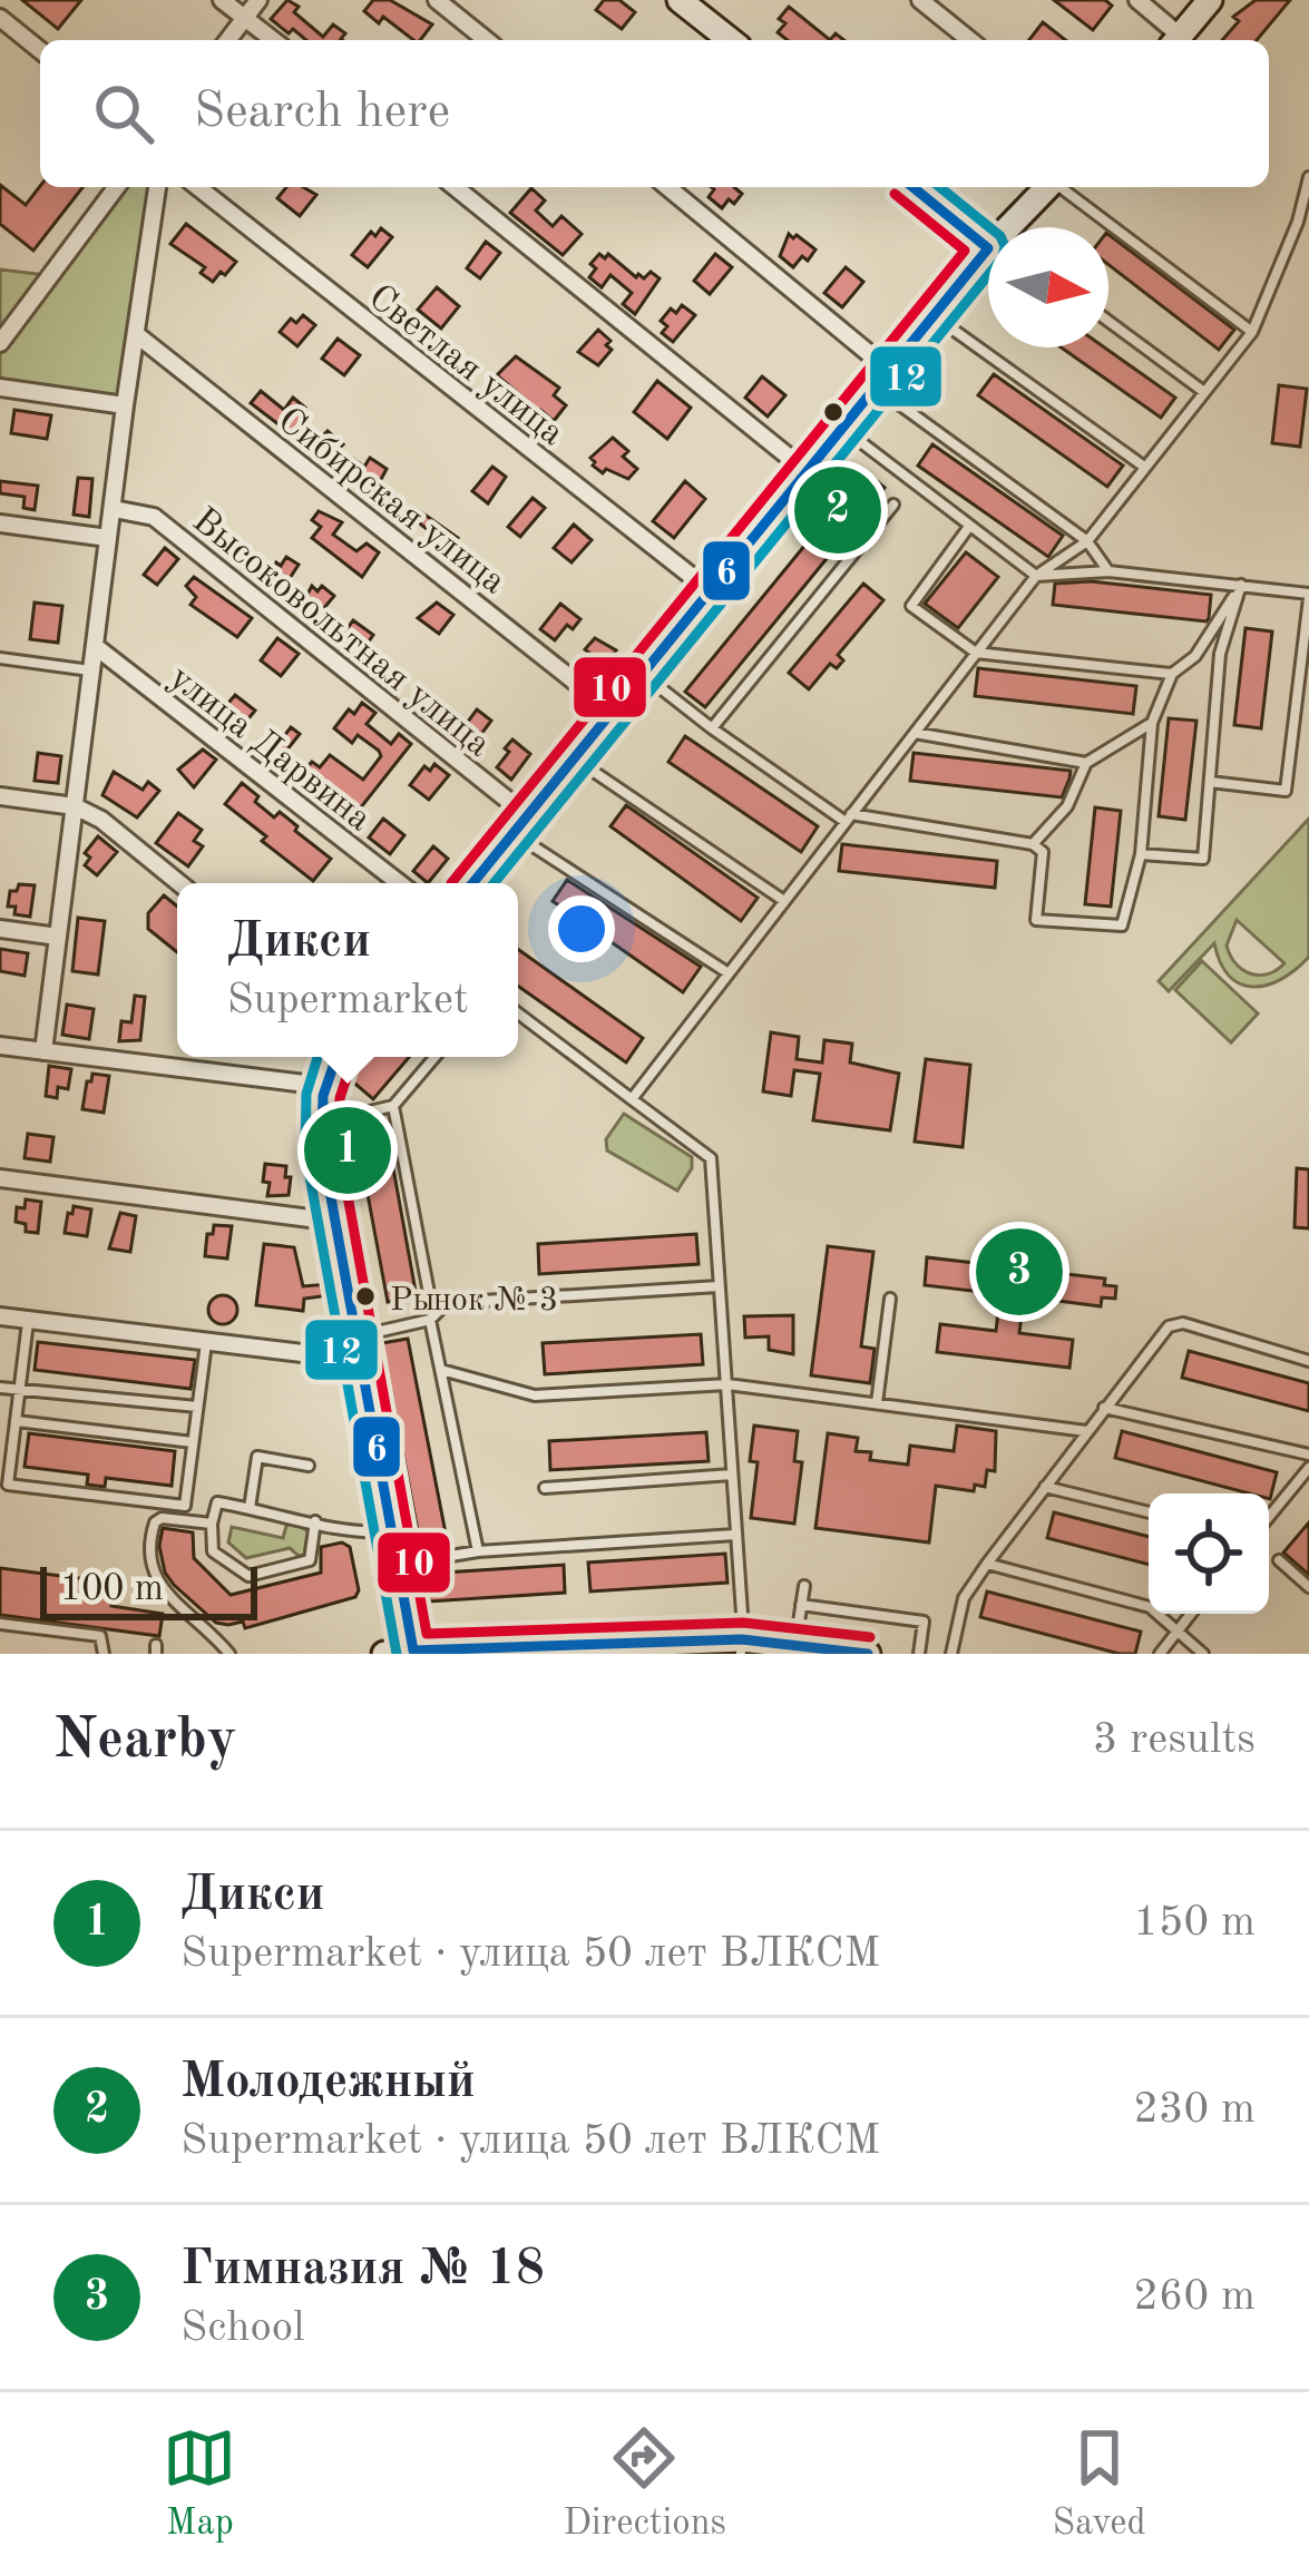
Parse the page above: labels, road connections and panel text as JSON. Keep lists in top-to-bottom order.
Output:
{
  "streets": {
    "street": [
      "Светлая улица",
      "Сибирская улица",
      "Высоковольтная улица",
      "улица Дарвина"
    ]
  },
  "places": ["Рынок № 3"],
  "lines": ["transit line 6", "transit line 12", "transit line 10"],
  "scale_bar": "100 m",
  "north": "right",
  "page": {
    "search": "Search here",
    "pins": ["2", "1", "3"],
    "popup": ["Дикси", "Supermarket"],
    "scale": "100 m",
    "heading": ["Nearby", "3 results"],
    "list": [
      {
        "mark": "1",
        "name": "Дикси",
        "note": "Supermarket · улица 50 лет ВЛКСМ",
        "value": "150 m"
      },
      {
        "mark": "2",
        "name": "Молодежный",
        "note": "Supermarket · улица 50 лет ВЛКСМ",
        "value": "230 m"
      },
      {
        "mark": "3",
        "name": "Гимназия № 18",
        "note": "School",
        "value": "260 m"
      }
    ],
    "nav": ["Map", "Directions", "Saved"]
  }
}
